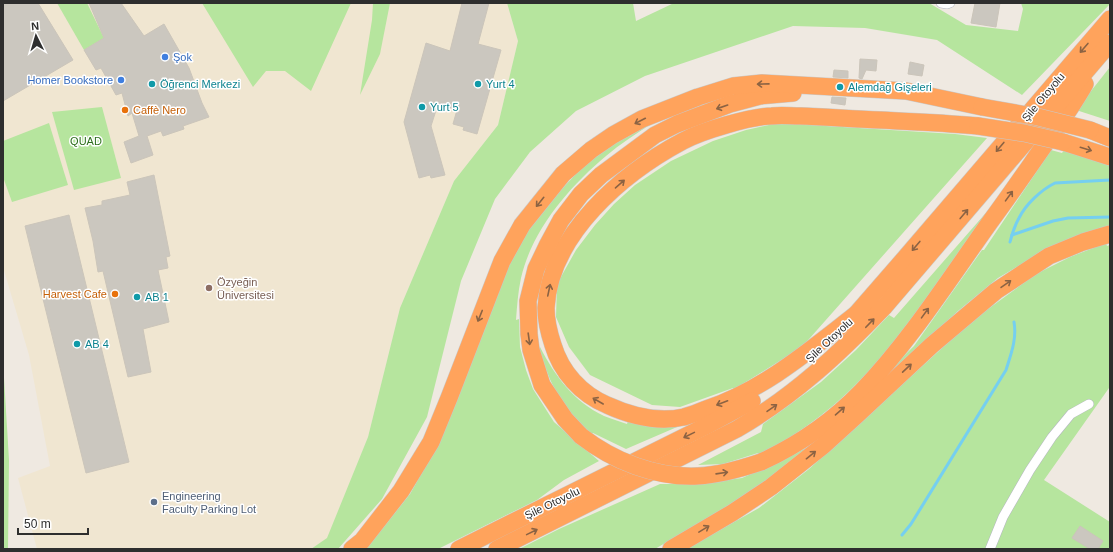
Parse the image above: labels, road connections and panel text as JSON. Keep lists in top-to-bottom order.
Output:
{
  "streets": {
    "highway": ["Şile Otoyolu"]
  },
  "parks": ["QUAD"],
  "places": [
    "Şok",
    "Homer Bookstore",
    "Öğrenci Merkezi",
    "Yurt 4",
    "Alemdağ Gişeleri",
    "Yurt 5",
    "Caffè Nero",
    "Özyeğin Üniversitesi",
    "Harvest Cafe",
    "AB 1",
    "AB 4",
    "Engineering Faculty Parking Lot"
  ],
  "scale_bar": "50 m",
  "north": "top"
}
